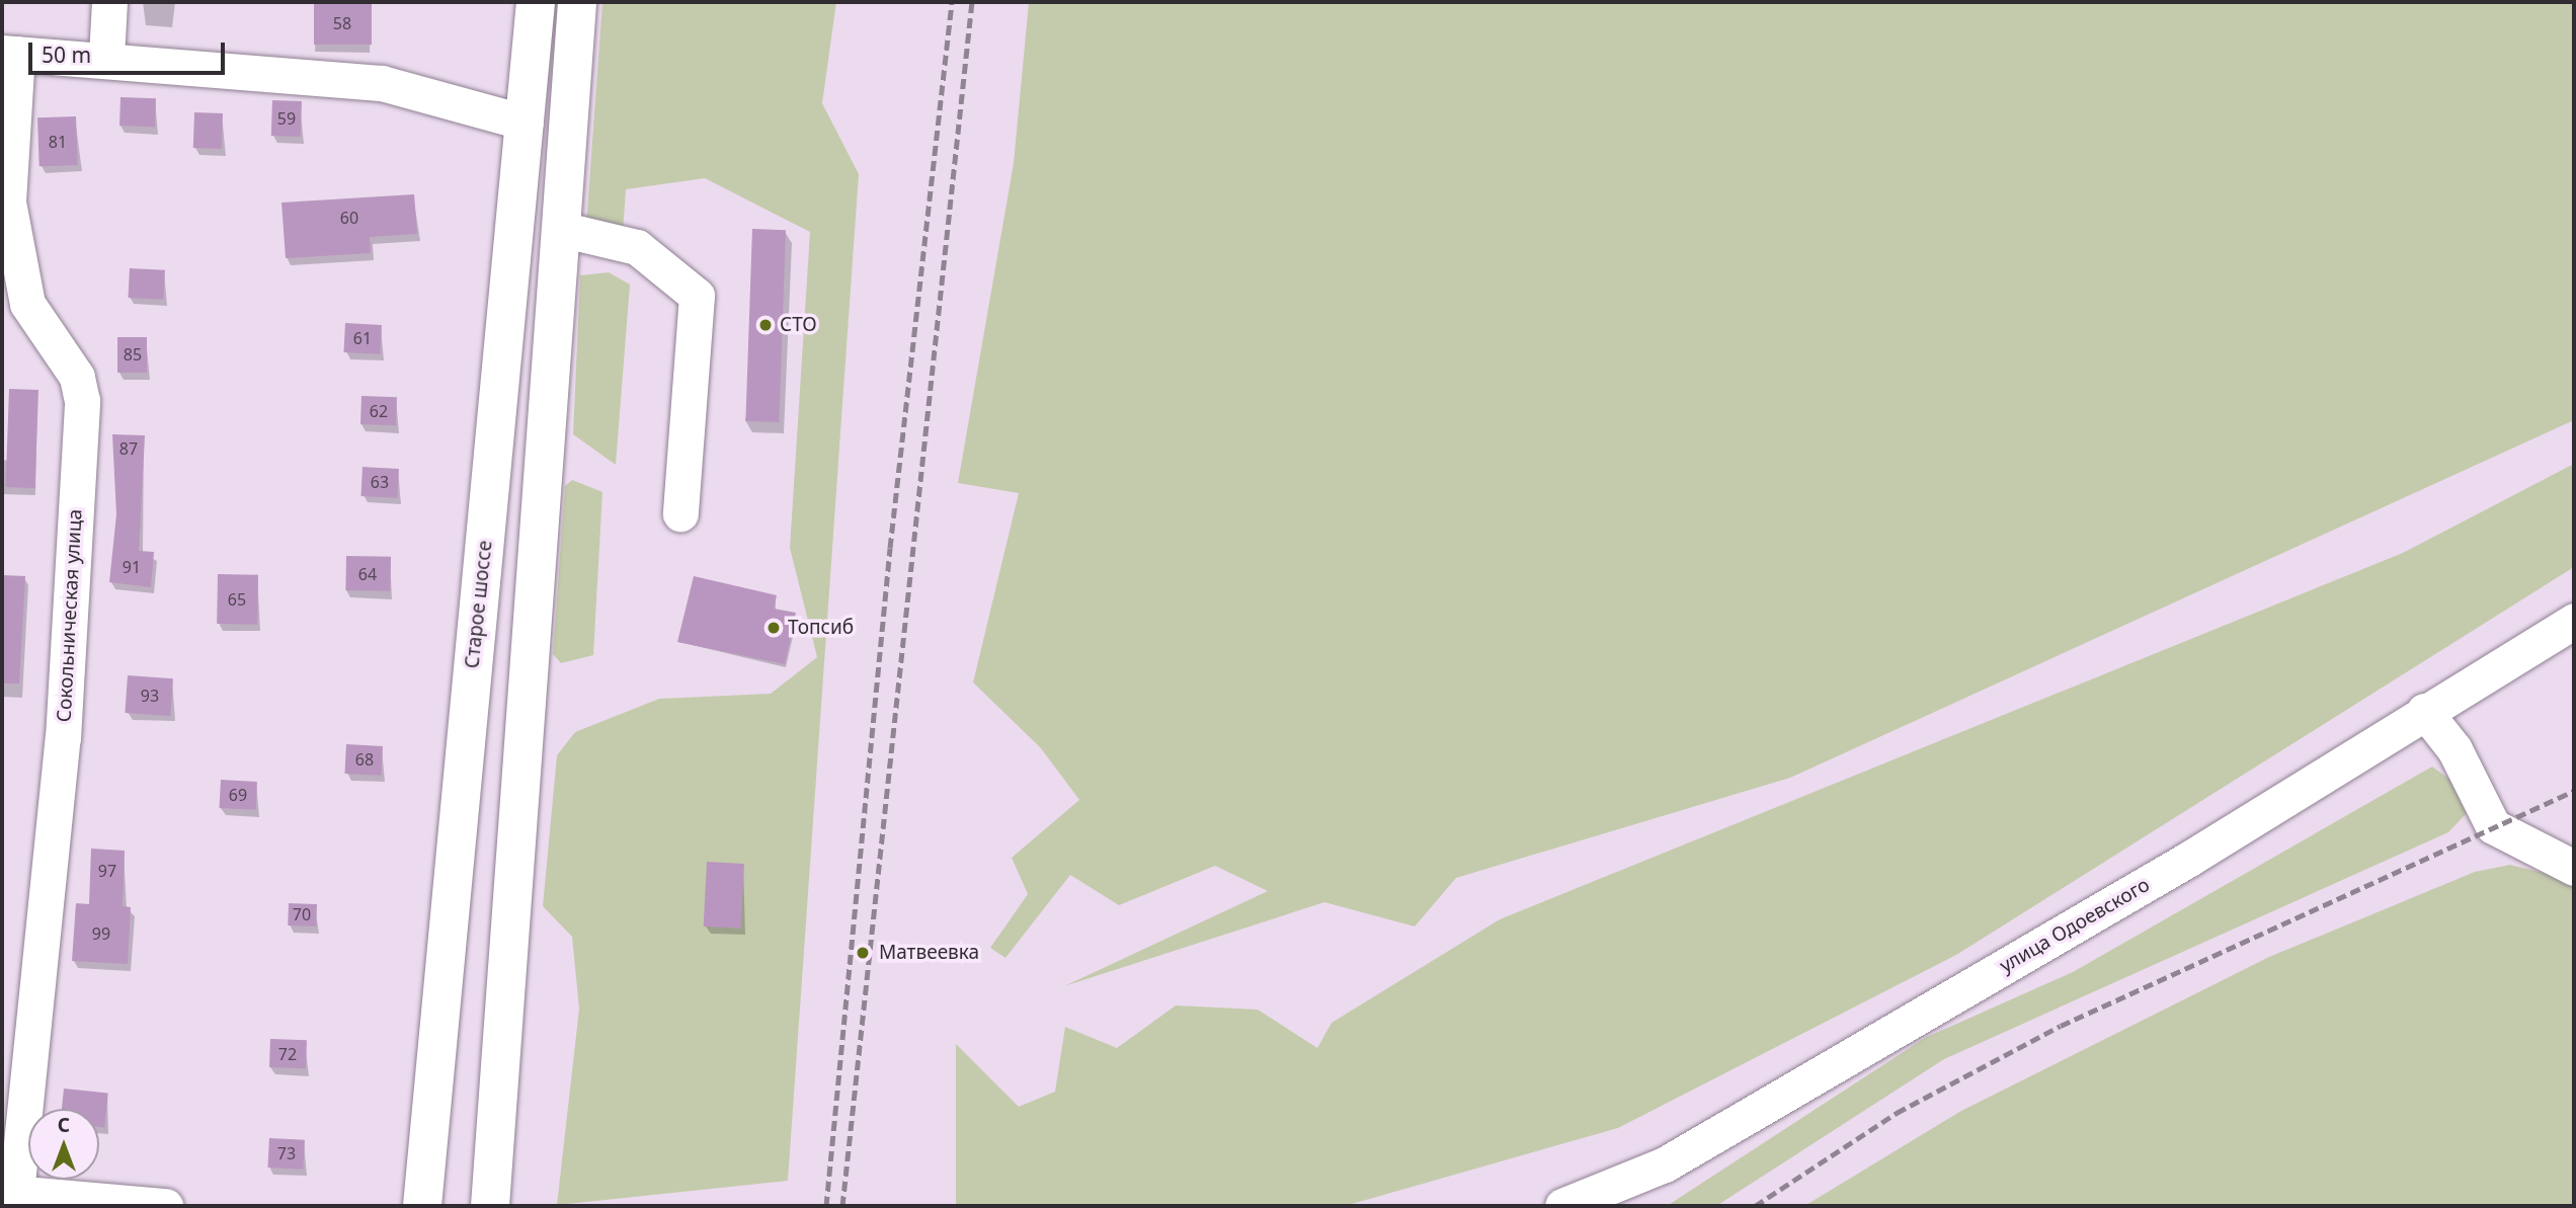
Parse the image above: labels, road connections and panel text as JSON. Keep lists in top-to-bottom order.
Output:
{
  "streets": {
    "highway": ["Старое шоссе"],
    "street": ["Сокольническая улица", "улица Одоевского"]
  },
  "places": ["СТО", "Топсиб", "Матвеевка"],
  "house_numbers": [
    "58",
    "59",
    "81",
    "60",
    "61",
    "85",
    "62",
    "87",
    "63",
    "91",
    "64",
    "65",
    "93",
    "68",
    "69",
    "97",
    "70",
    "99",
    "72",
    "73"
  ],
  "scale_bar": "50 m",
  "north": "top"
}
